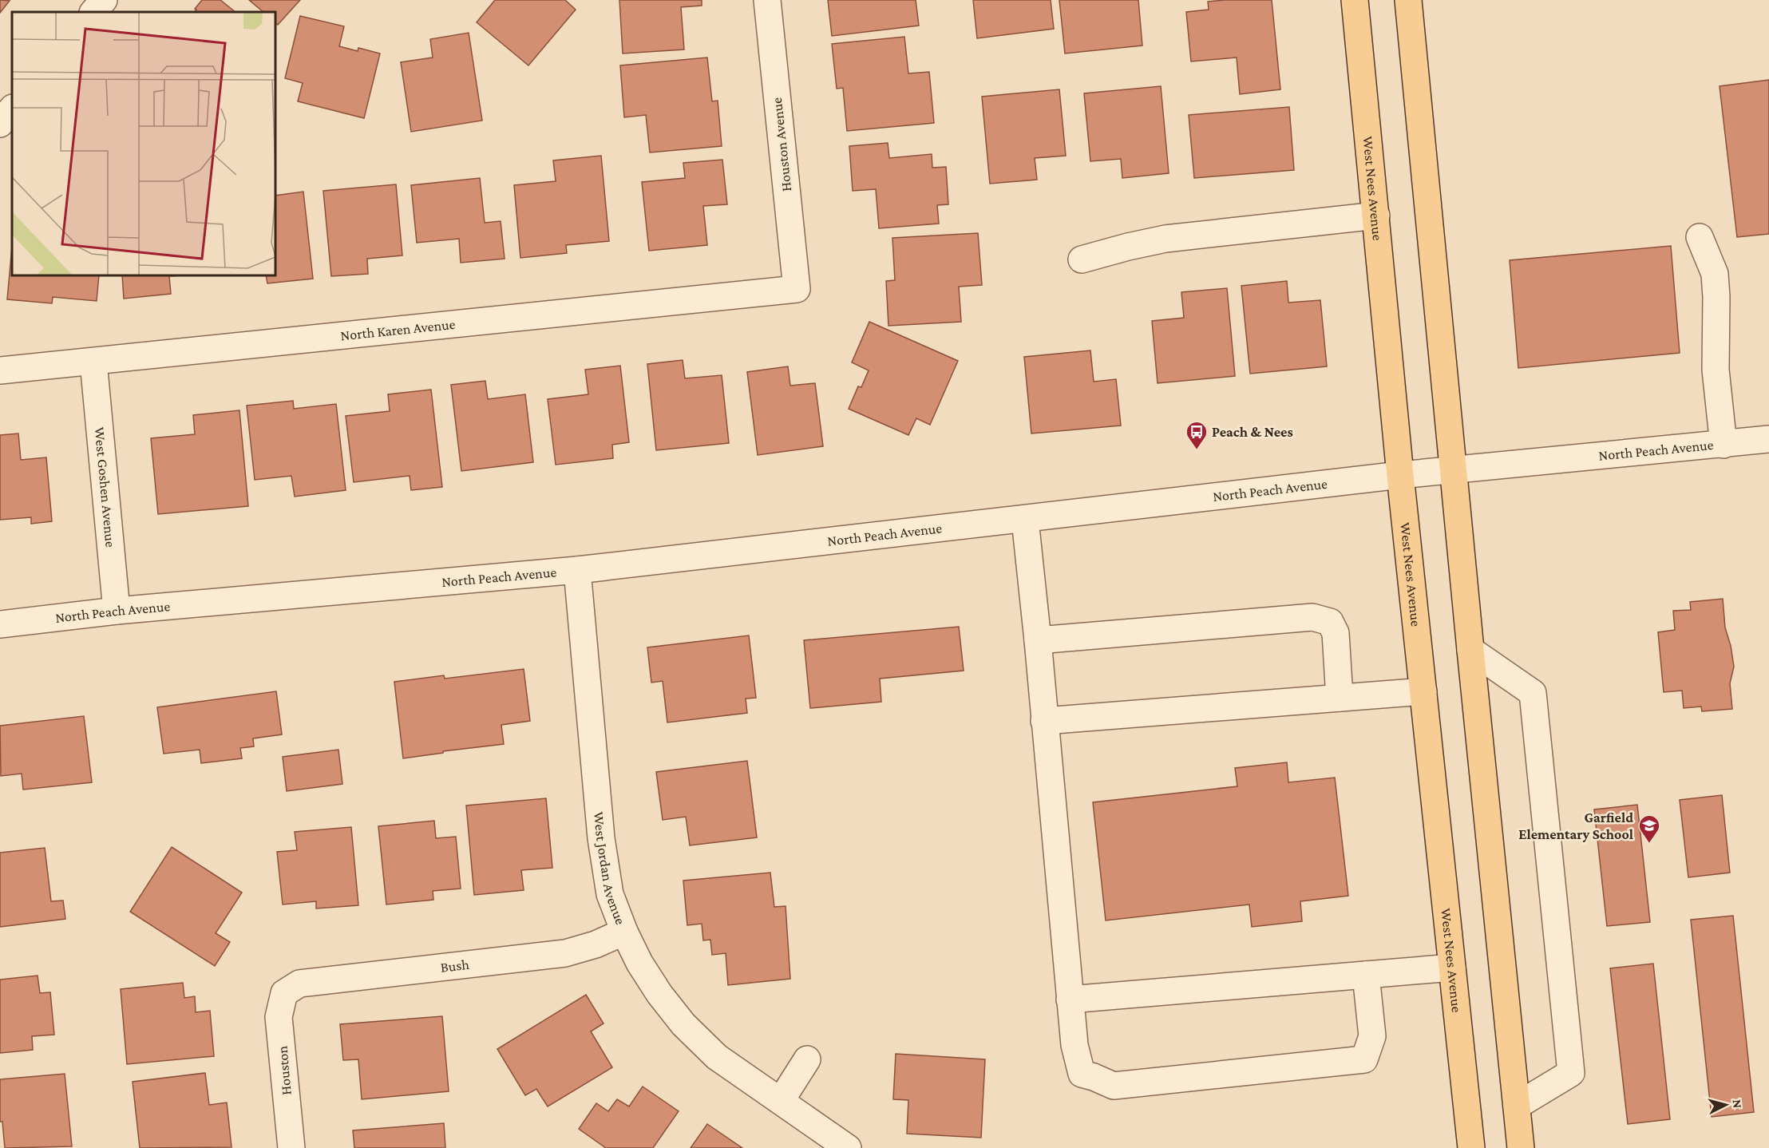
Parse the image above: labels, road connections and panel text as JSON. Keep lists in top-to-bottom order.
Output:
{
  "streets": {
    "main road": ["West Nees Avenue"],
    "street": [
      "Houston Avenue",
      "North Karen Avenue",
      "North Peach Avenue",
      "West Goshen Avenue",
      "West Jordan Avenue",
      "Bush",
      "Houston"
    ]
  },
  "crossings": [
    ["Houston Avenue", "North Karen Avenue"],
    ["West Nees Avenue", "North Peach Avenue"],
    ["North Karen Avenue", "West Goshen Avenue"],
    ["North Peach Avenue", "West Goshen Avenue"],
    ["North Peach Avenue", "West Jordan Avenue"],
    ["West Jordan Avenue", "Bush"],
    ["Bush", "Houston"]
  ],
  "places": {
    "bus stop": ["Peach & Nees"],
    "school or university": ["Garfield Elementary School"]
  },
  "north": "right"
}
